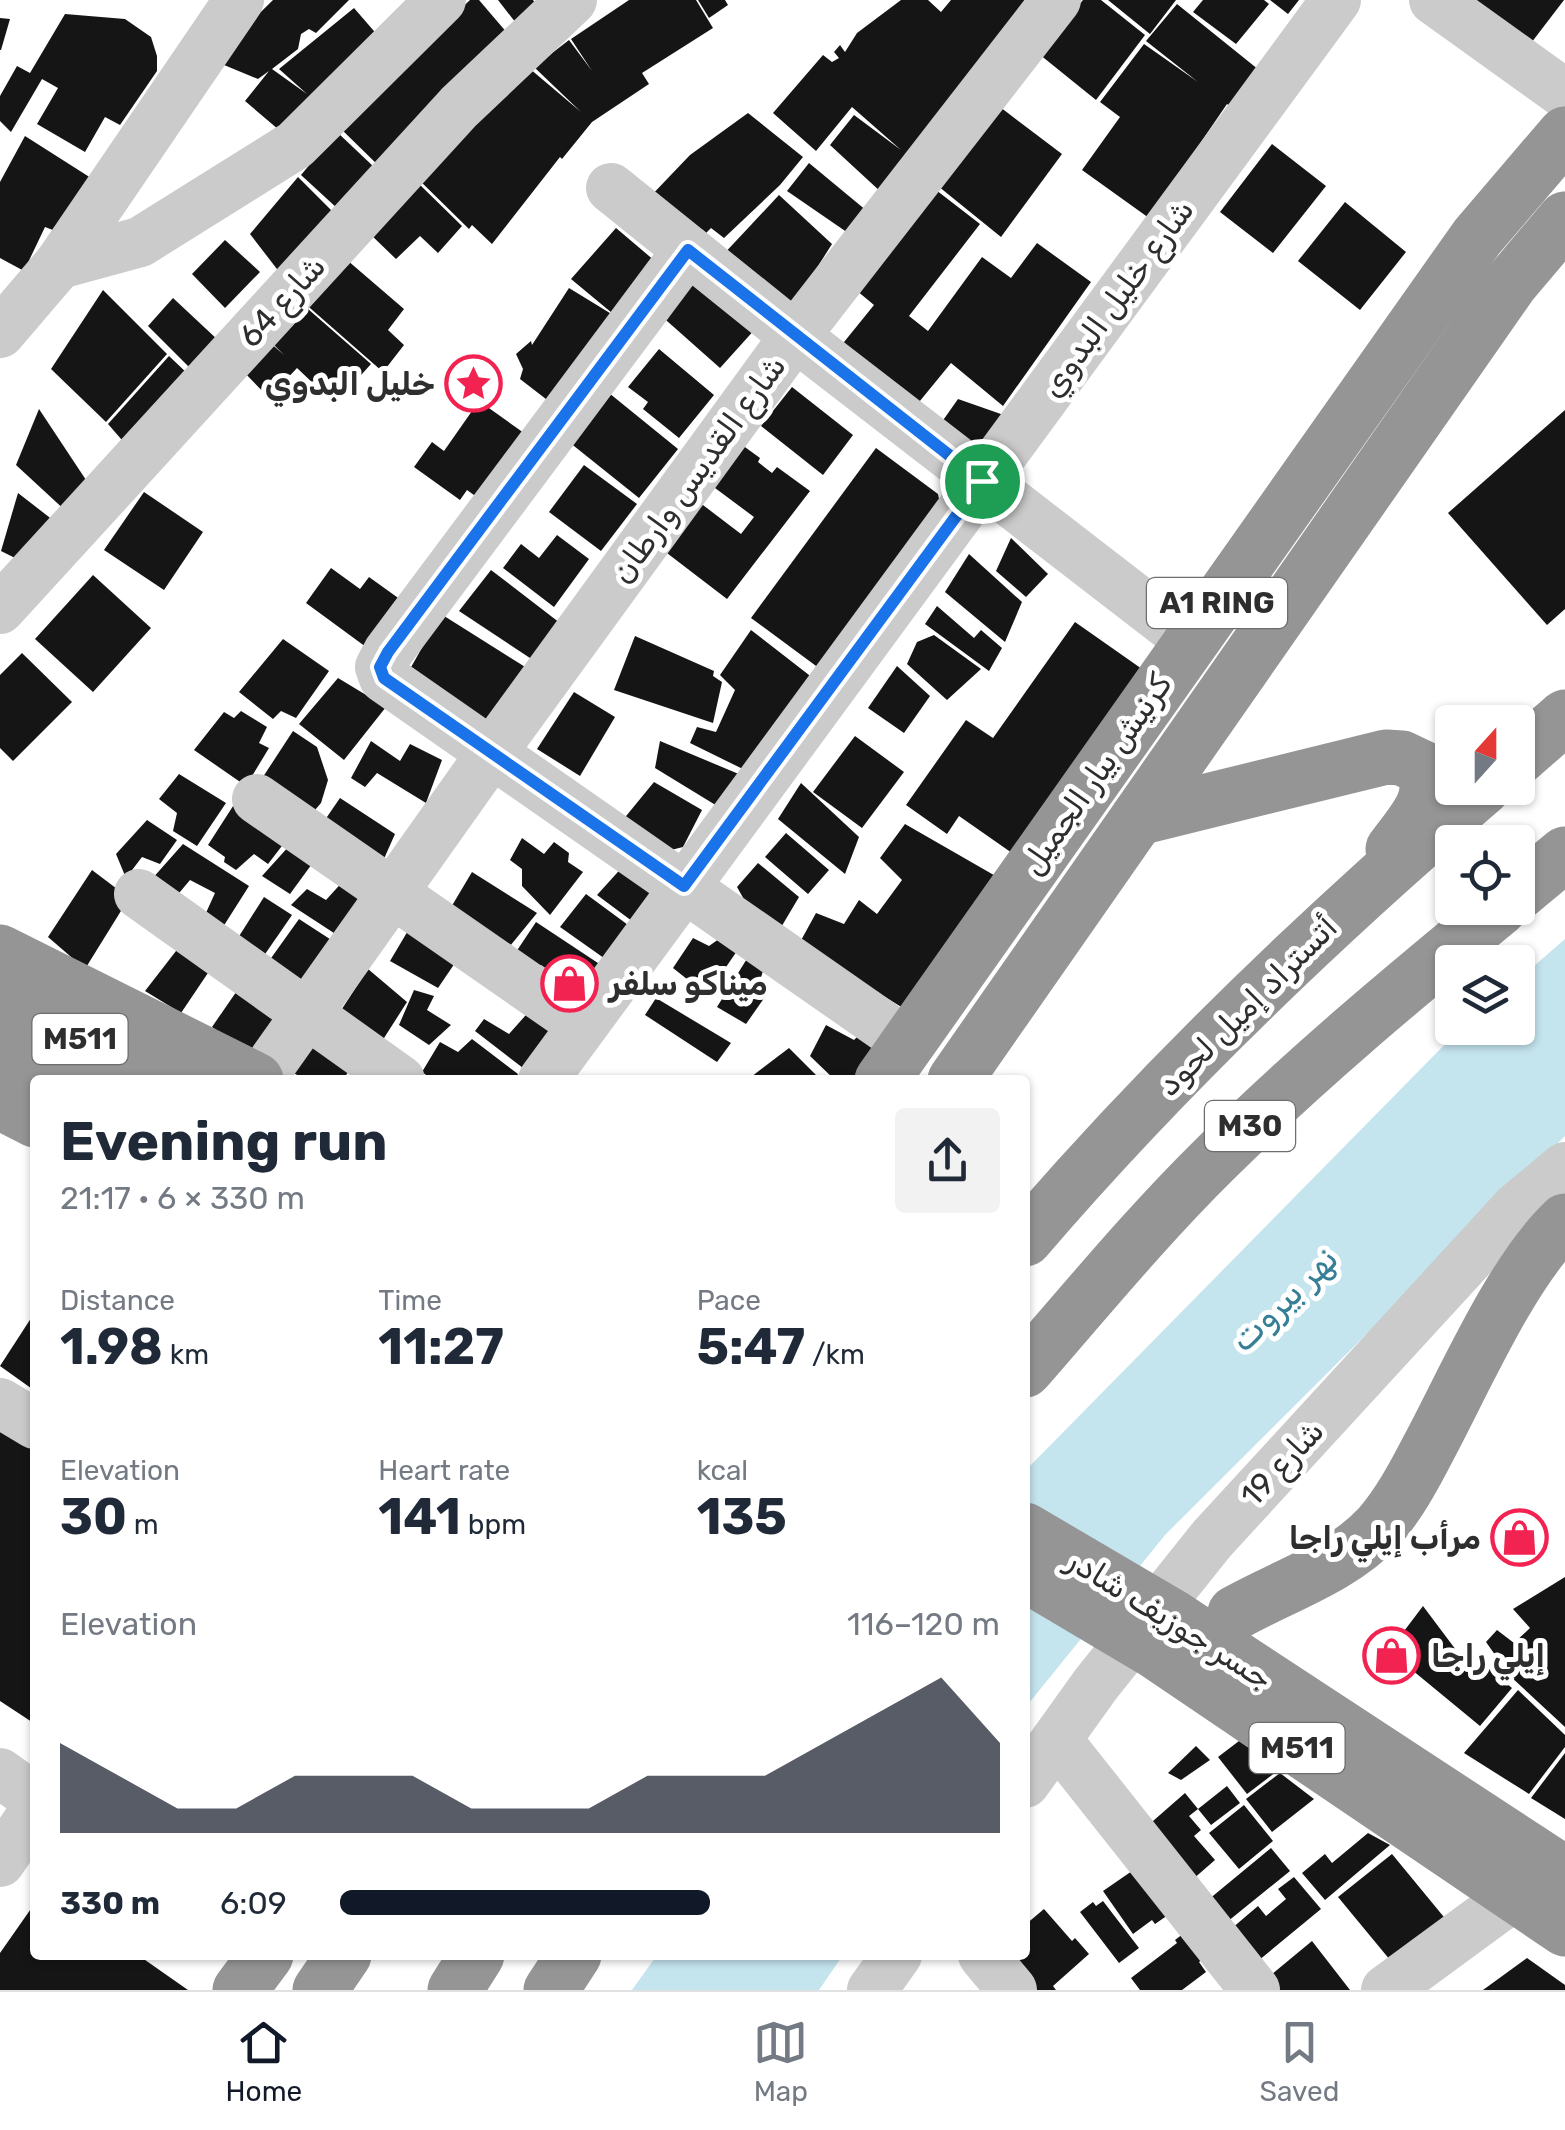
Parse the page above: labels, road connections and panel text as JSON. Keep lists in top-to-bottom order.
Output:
{
  "streets": {
    "highway": [
      "A1 RING",
      "كرنيش بيار الجميل",
      "أتستراد إميل لحود",
      "M511",
      "M30",
      "جسر جوزيف شادر"
    ],
    "street": [
      "شارع خليل البدوي",
      "شارع 64",
      "شارع القديس وارطان",
      "شارع 19"
    ]
  },
  "water": ["نهر بيروت"],
  "places": {
    "place": ["خليل البدوي"],
    "shop": ["ميناكو سلفر", "مرأب إيلي راجا", "إيلي راجا"]
  },
  "north": "top",
  "page": {
    "heading": ["Evening run", "21:17 · 6 × 330 m"],
    "stats": [
      ["Distance", "1.98 km"],
      ["Time", "11:27"],
      ["Pace", "5:47 /km"],
      ["Elevation", "30 m"],
      ["Heart rate", "141 bpm"],
      ["kcal", "135"]
    ],
    "chart": ["Elevation", "116–120 m"],
    "list": [
      {
        "name": "330 m",
        "note": "6:09"
      }
    ],
    "tabs": ["Home", "Map", "Saved"]
  }
}
